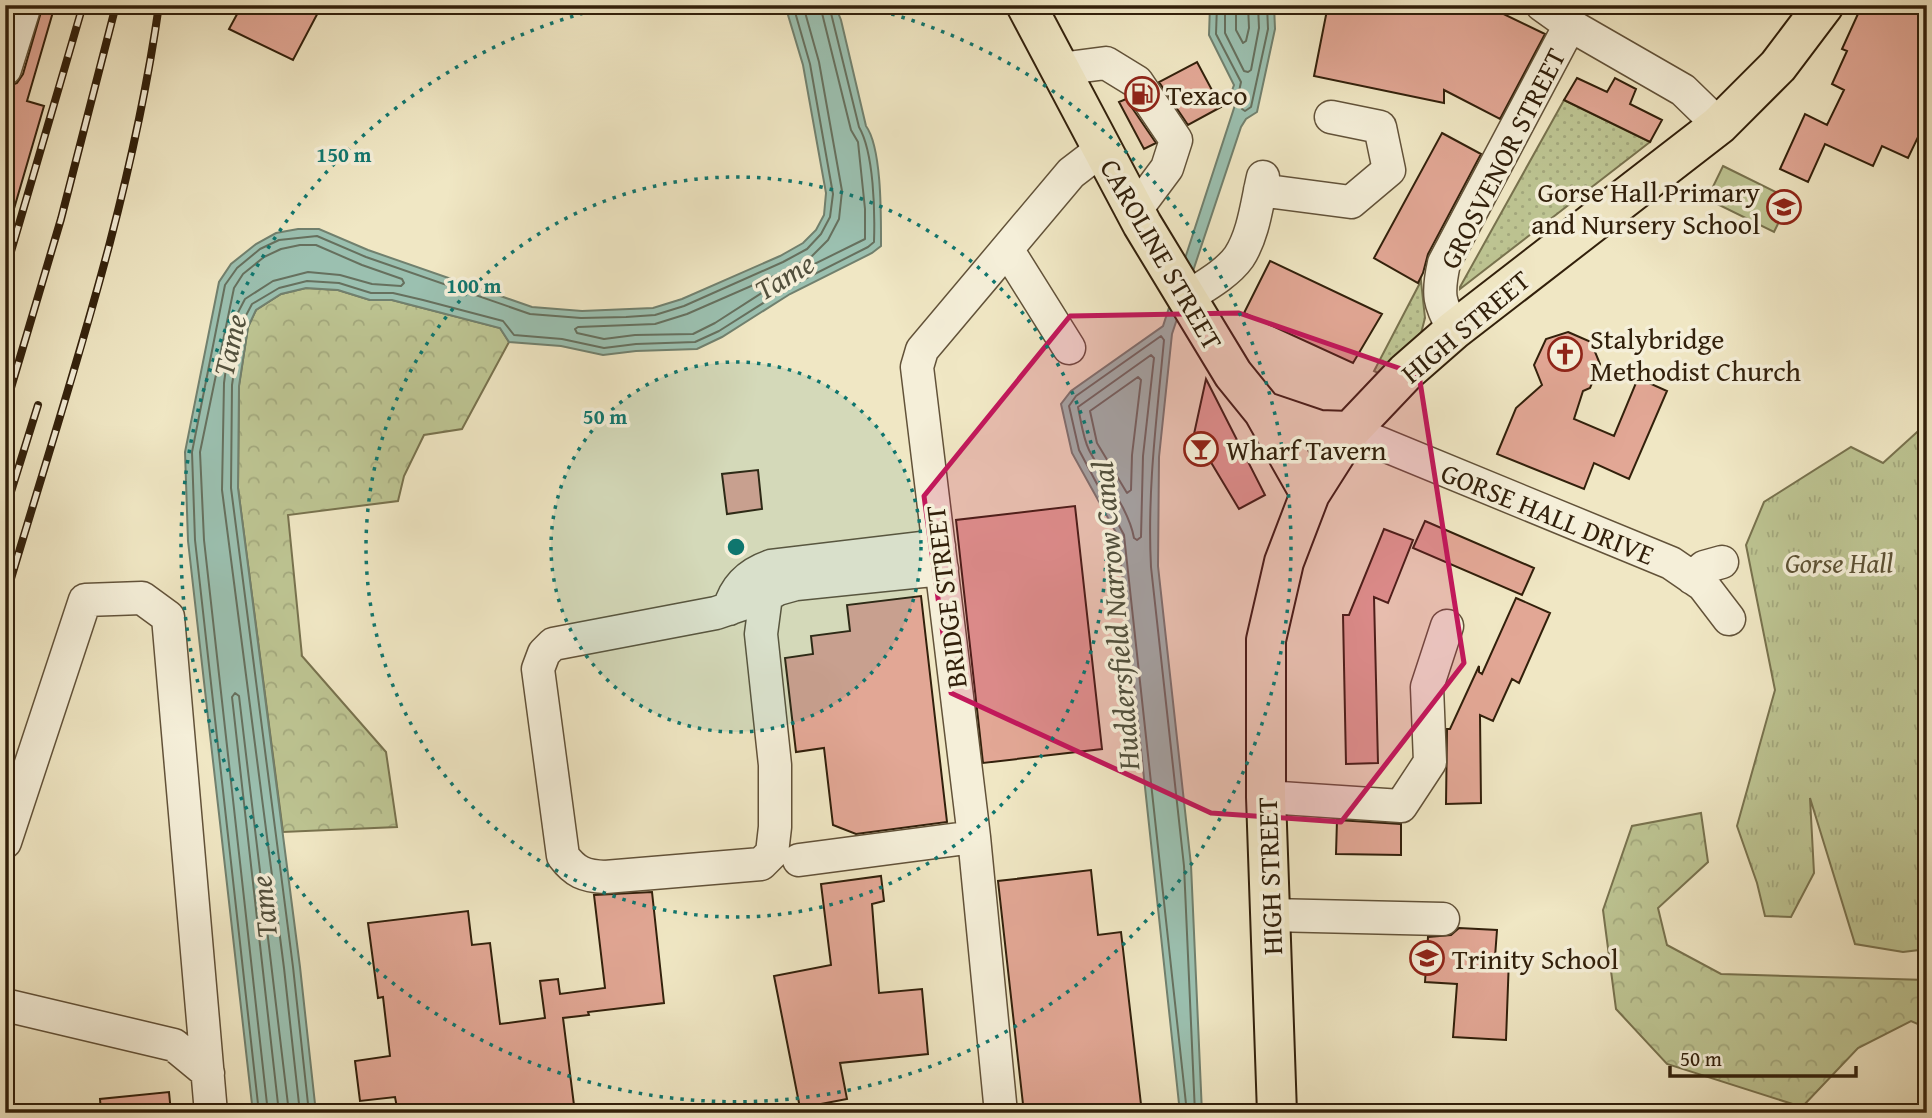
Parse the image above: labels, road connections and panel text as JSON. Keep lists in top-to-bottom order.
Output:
{
  "streets": {
    "main road": ["CAROLINE STREET", "HIGH STREET"],
    "street": ["GROSVENOR STREET", "GORSE HALL DRIVE", "BRIDGE STREET"]
  },
  "crossings": [
    ["GROSVENOR STREET", "HIGH STREET"],
    ["CAROLINE STREET", "HIGH STREET"],
    ["CAROLINE STREET", "BRIDGE STREET"],
    ["HIGH STREET", "GORSE HALL DRIVE"]
  ],
  "water": ["Tame", "Huddersfield Narrow Canal"],
  "parks": ["Gorse Hall"],
  "places": {
    "fuel station": ["Texaco"],
    "school or university": ["Gorse Hall Primary and Nursery School", "Trinity School"],
    "church": ["Stalybridge Methodist Church"],
    "bar": ["Wharf Tavern"]
  },
  "scale_bar": "50 m",
  "rings": ["150 m", "100 m", "50 m"]
}
